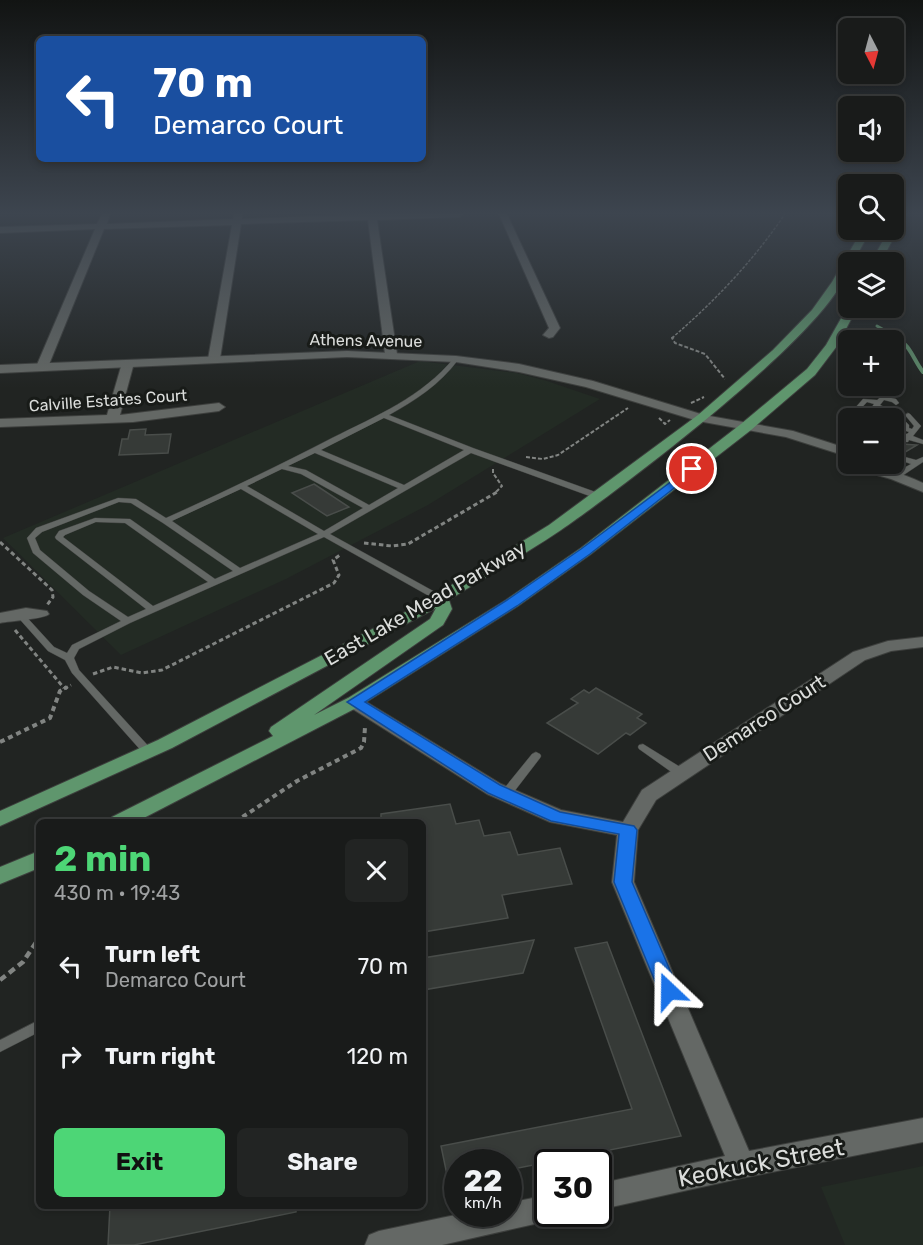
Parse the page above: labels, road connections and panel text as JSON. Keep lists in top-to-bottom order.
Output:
{
  "streets": {
    "main road": ["East Lake Mead Parkway"],
    "street": [
      "Athens Avenue",
      "Calville Estates Court",
      "Demarco Court",
      "Keokuck Street"
    ]
  },
  "crossings": [
    ["Athens Avenue", "East Lake Mead Parkway"],
    ["Demarco Court", "Keokuck Street"]
  ],
  "north": "bottom",
  "page": {
    "map_buttons": ["+", "−"],
    "turn": ["70 m", "Demarco Court"],
    "heading": ["2 min", "430 m · 19:43"],
    "list": [
      {
        "name": "Turn left",
        "note": "Demarco Court",
        "value": "70 m"
      },
      {
        "name": "Turn right",
        "value": "120 m"
      }
    ],
    "buttons": ["Exit", "Share"],
    "speed": "22 km/h",
    "limit": "30"
  }
}
